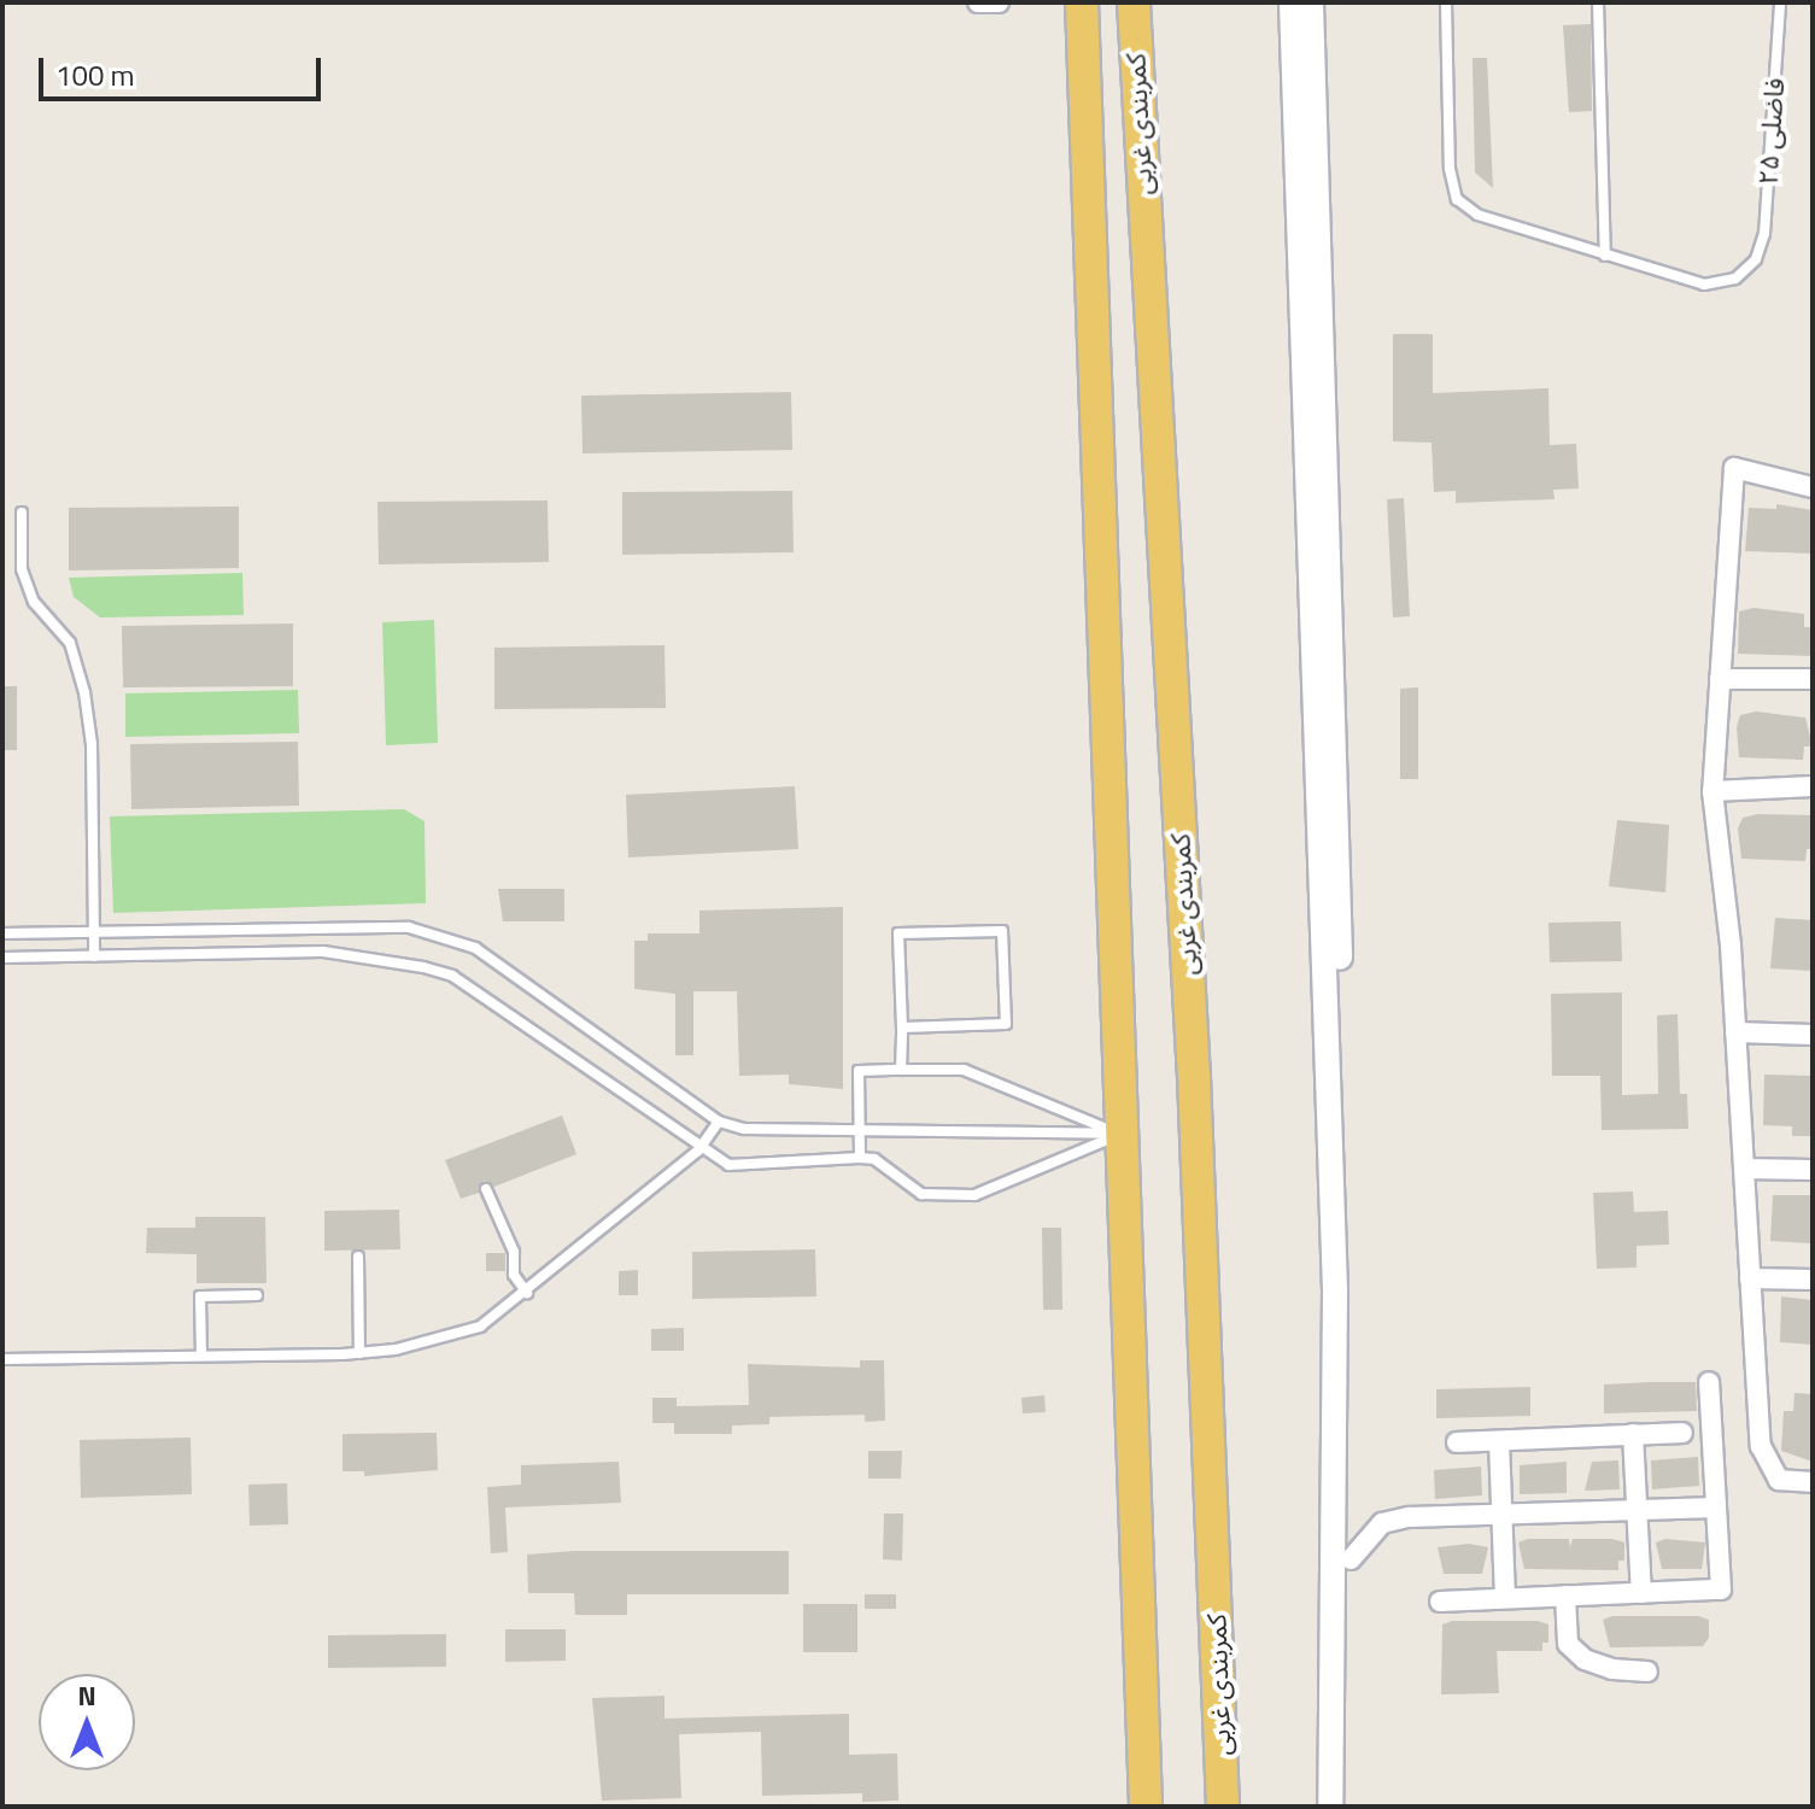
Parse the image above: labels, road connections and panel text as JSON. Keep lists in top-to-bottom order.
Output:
{
  "streets": {
    "highway": ["کمربندی غربی"],
    "lane": ["فاضلی ۲۵"]
  },
  "scale_bar": "100 m",
  "north": "top"
}
